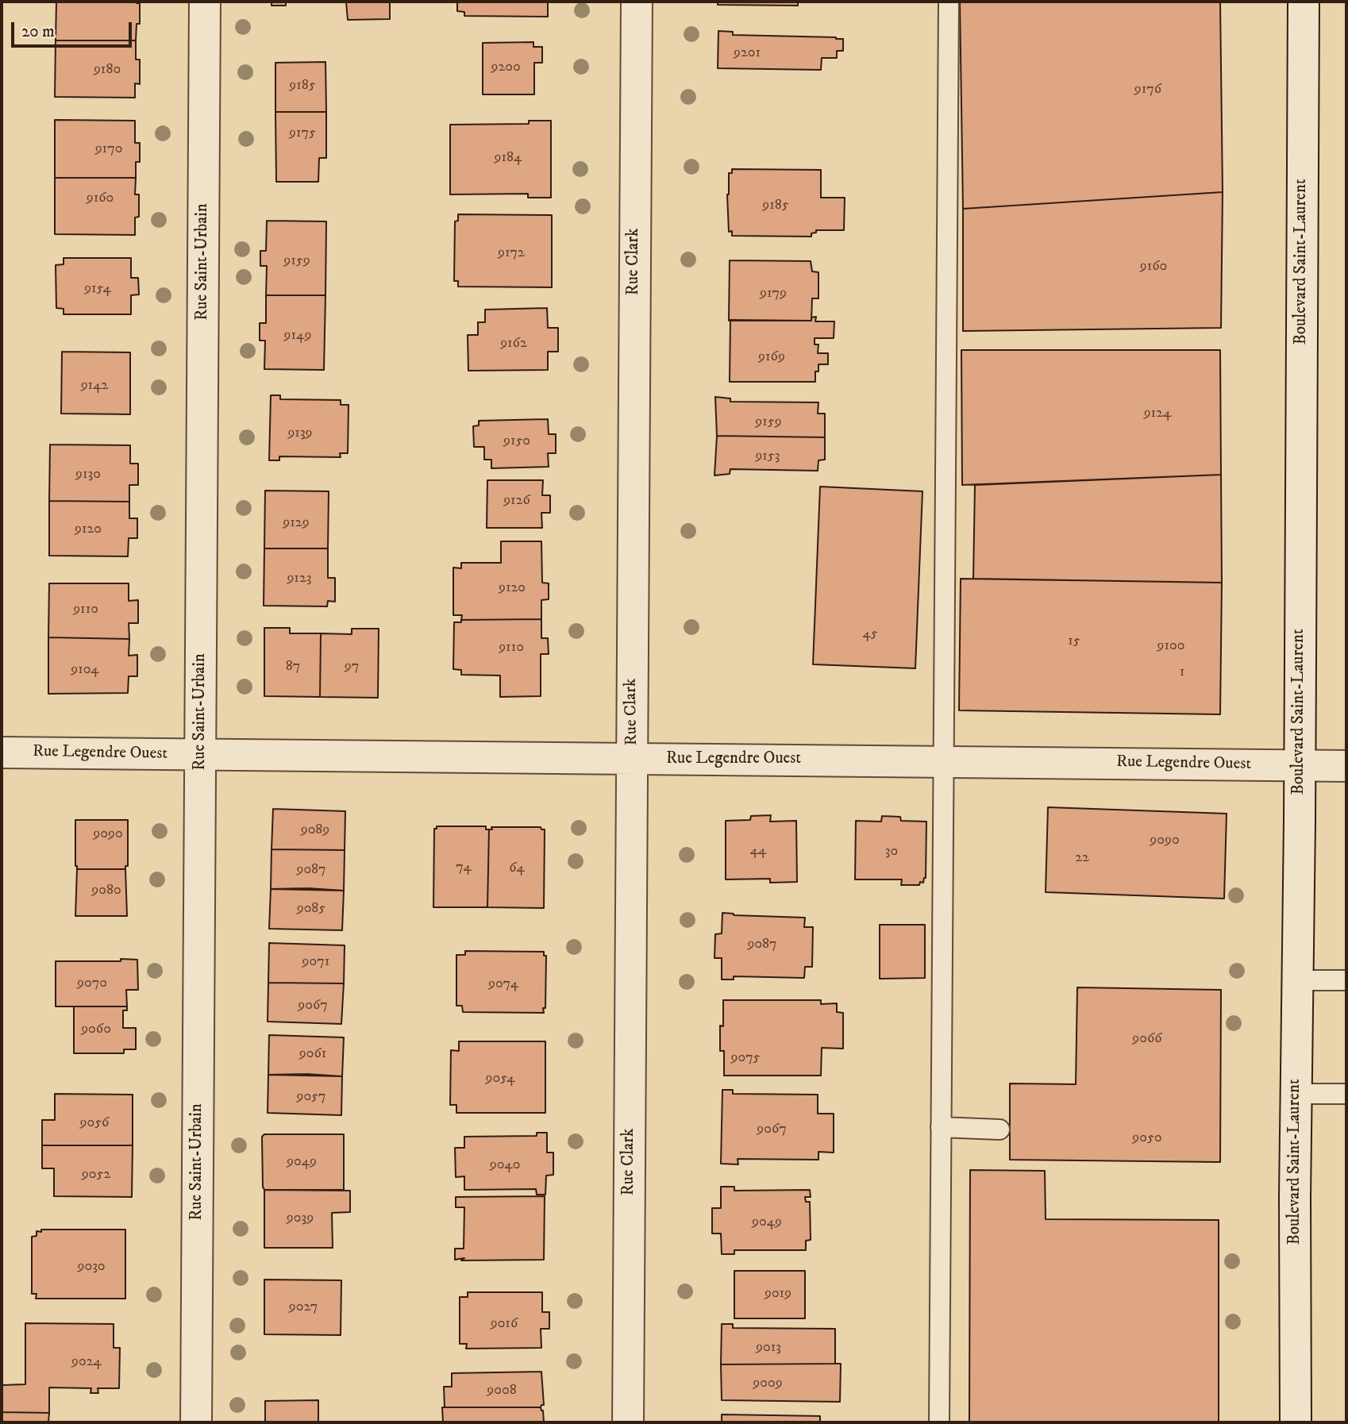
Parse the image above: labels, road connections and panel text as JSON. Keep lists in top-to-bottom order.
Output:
{
  "streets": {
    "street": [
      "Rue Saint-Urbain",
      "Rue Clark",
      "Boulevard Saint-Laurent",
      "Rue Legendre Ouest"
    ]
  },
  "crossings": [
    ["Rue Saint-Urbain", "Rue Legendre Ouest"],
    ["Rue Clark", "Rue Legendre Ouest"],
    ["Boulevard Saint-Laurent", "Rue Legendre Ouest"]
  ],
  "house_numbers": [
    "9201",
    "9200",
    "9180",
    "9185",
    "9176",
    "9175",
    "9170",
    "9184",
    "9160",
    "9185",
    "9172",
    "9159",
    "9160",
    "9154",
    "9179",
    "9149",
    "9162",
    "9169",
    "9142",
    "9124",
    "9159",
    "9139",
    "9150",
    "9153",
    "9130",
    "9126",
    "9129",
    "9120",
    "9123",
    "9120",
    "9110",
    "45",
    "15",
    "9100",
    "9110",
    "87",
    "97",
    "9104",
    "1",
    "9089",
    "9090",
    "9090",
    "44",
    "30",
    "22",
    "74",
    "64",
    "9087",
    "9080",
    "9085",
    "9087",
    "9071",
    "9070",
    "9074",
    "9067",
    "9060",
    "9066",
    "9061",
    "9075",
    "9054",
    "9057",
    "9056",
    "9067",
    "9050",
    "9049",
    "9040",
    "9052",
    "9039",
    "9049",
    "9030",
    "9019",
    "9027",
    "9016",
    "9013",
    "9024",
    "9009",
    "9008"
  ],
  "scale_bar": "20 m"
}
